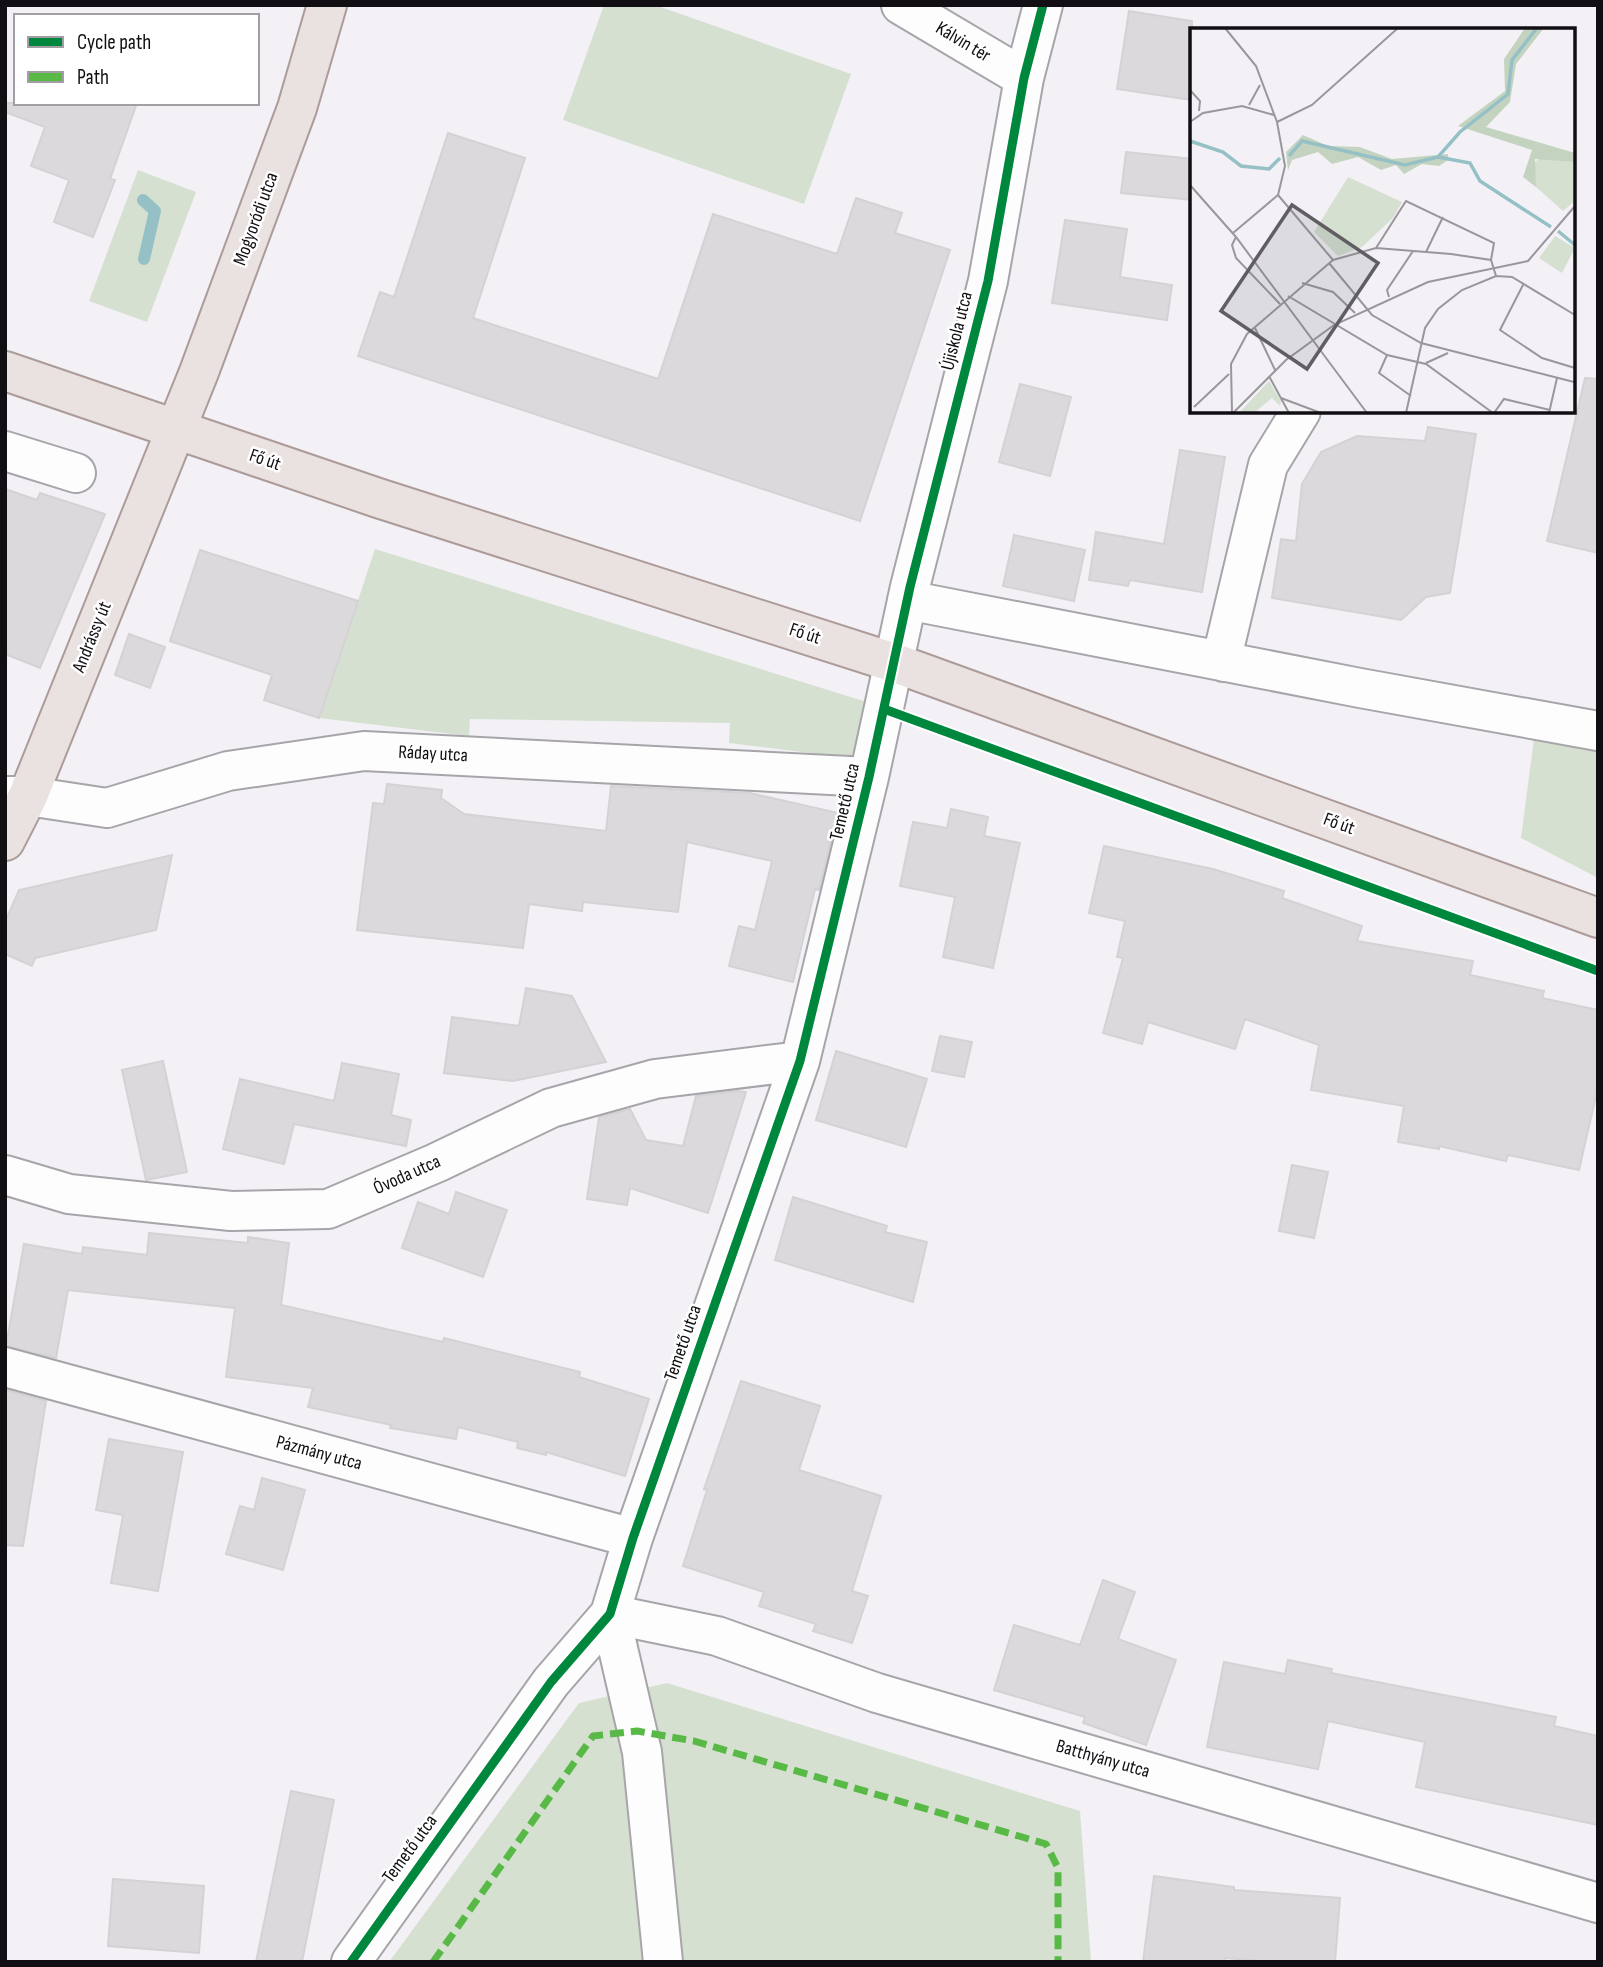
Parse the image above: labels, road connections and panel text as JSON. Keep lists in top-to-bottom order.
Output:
{
  "streets": {
    "main road": ["Mogyoródi utca", "Fő út", "Andrássy út"],
    "street": [
      "Kálvin tér",
      "Újiskola utca",
      "Ráday utca",
      "Temető utca",
      "Óvoda utca",
      "Pázmány utca",
      "Batthyány utca"
    ]
  },
  "crossings": [
    ["Kálvin tér", "Újiskola utca"],
    ["Mogyoródi utca", "Fő út"],
    ["Mogyoródi utca", "Andrássy út"],
    ["Újiskola utca", "Fő út"],
    ["Újiskola utca", "Temető utca"],
    ["Fő út", "Andrássy út"],
    ["Fő út", "Temető utca"],
    ["Andrássy út", "Ráday utca"],
    ["Ráday utca", "Temető utca"],
    ["Temető utca", "Óvoda utca"],
    ["Temető utca", "Pázmány utca"],
    ["Temető utca", "Batthyány utca"]
  ],
  "legend": ["Cycle path", "Path"]
}
